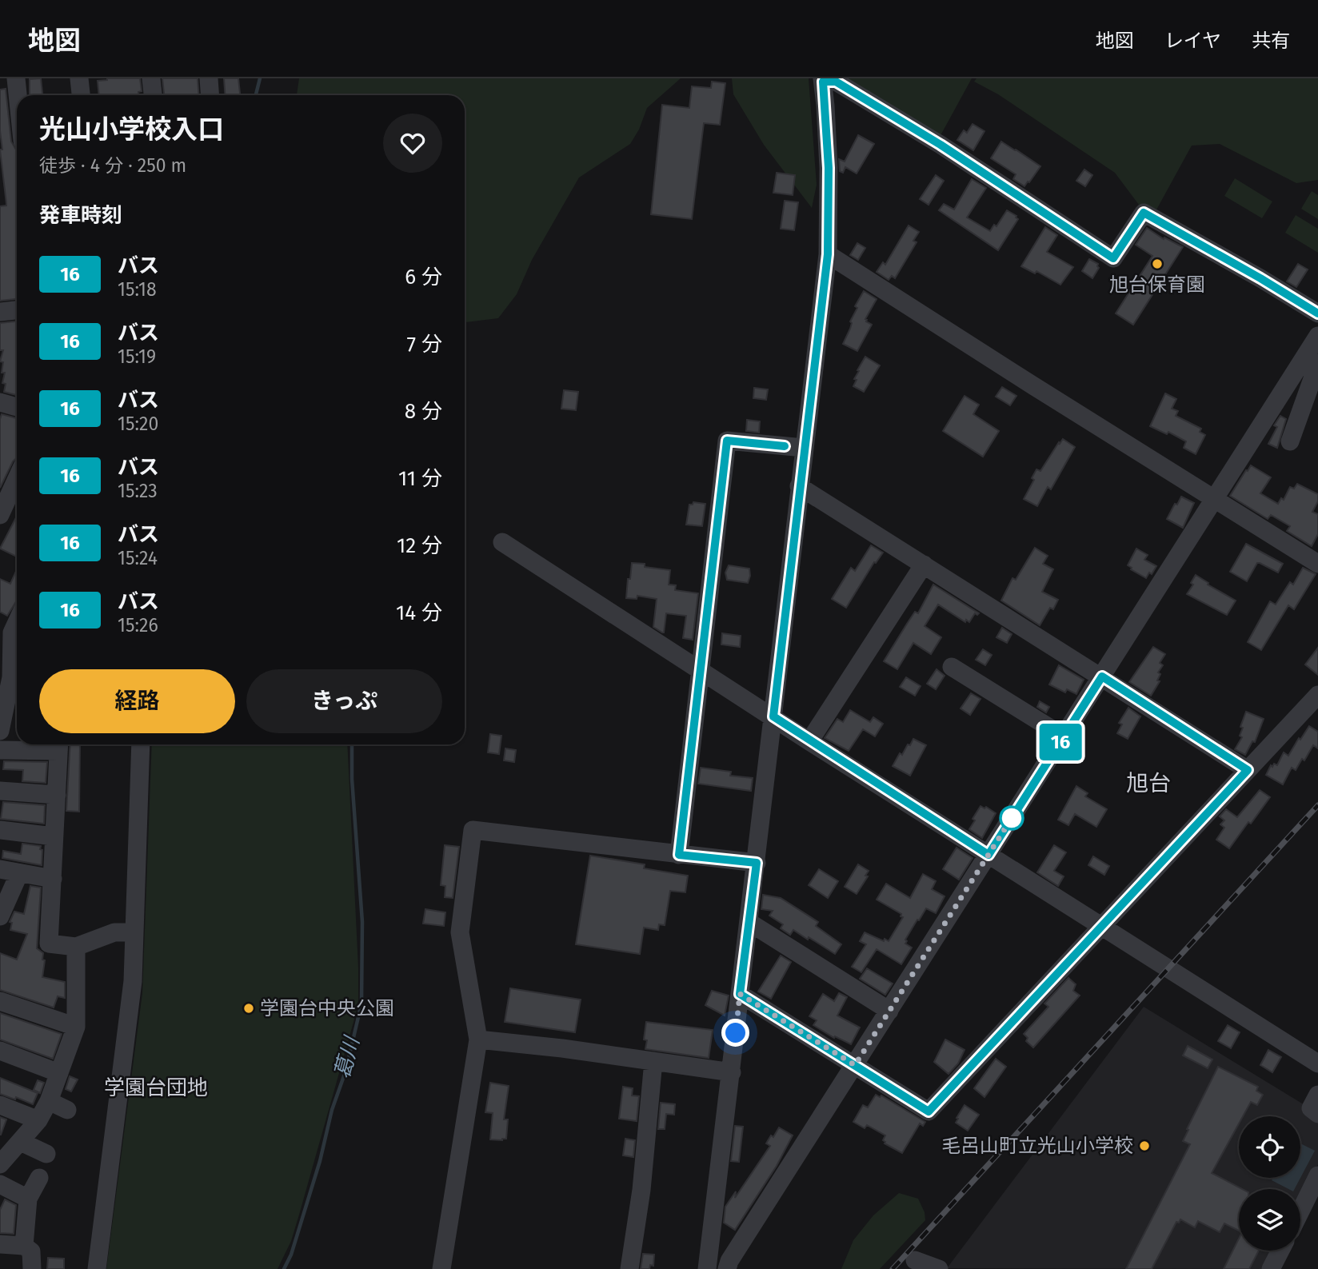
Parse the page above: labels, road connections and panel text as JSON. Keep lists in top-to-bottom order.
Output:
{
  "districts": ["旭台", "学園台団地"],
  "water": ["葛川"],
  "places": ["旭台保育園", "学園台中央公園", "毛呂山町立光山小学校"],
  "lines": ["bus line 16"],
  "page": {
    "header": "地図",
    "nav": ["地図", "レイヤ", "共有"],
    "on_map": "16",
    "heading": [
      ["光山小学校入口", "徒歩 · 4 分 · 250 m"],
      "発車時刻"
    ],
    "list": [
      {
        "mark": "16",
        "name": "バス",
        "note": "15:18",
        "value": "6 分"
      },
      {
        "mark": "16",
        "name": "バス",
        "note": "15:19",
        "value": "7 分"
      },
      {
        "mark": "16",
        "name": "バス",
        "note": "15:20",
        "value": "8 分"
      },
      {
        "mark": "16",
        "name": "バス",
        "note": "15:23",
        "value": "11 分"
      },
      {
        "mark": "16",
        "name": "バス",
        "note": "15:24",
        "value": "12 分"
      },
      {
        "mark": "16",
        "name": "バス",
        "note": "15:26",
        "value": "14 分"
      }
    ],
    "buttons": ["経路", "きっぷ"]
  }
}
